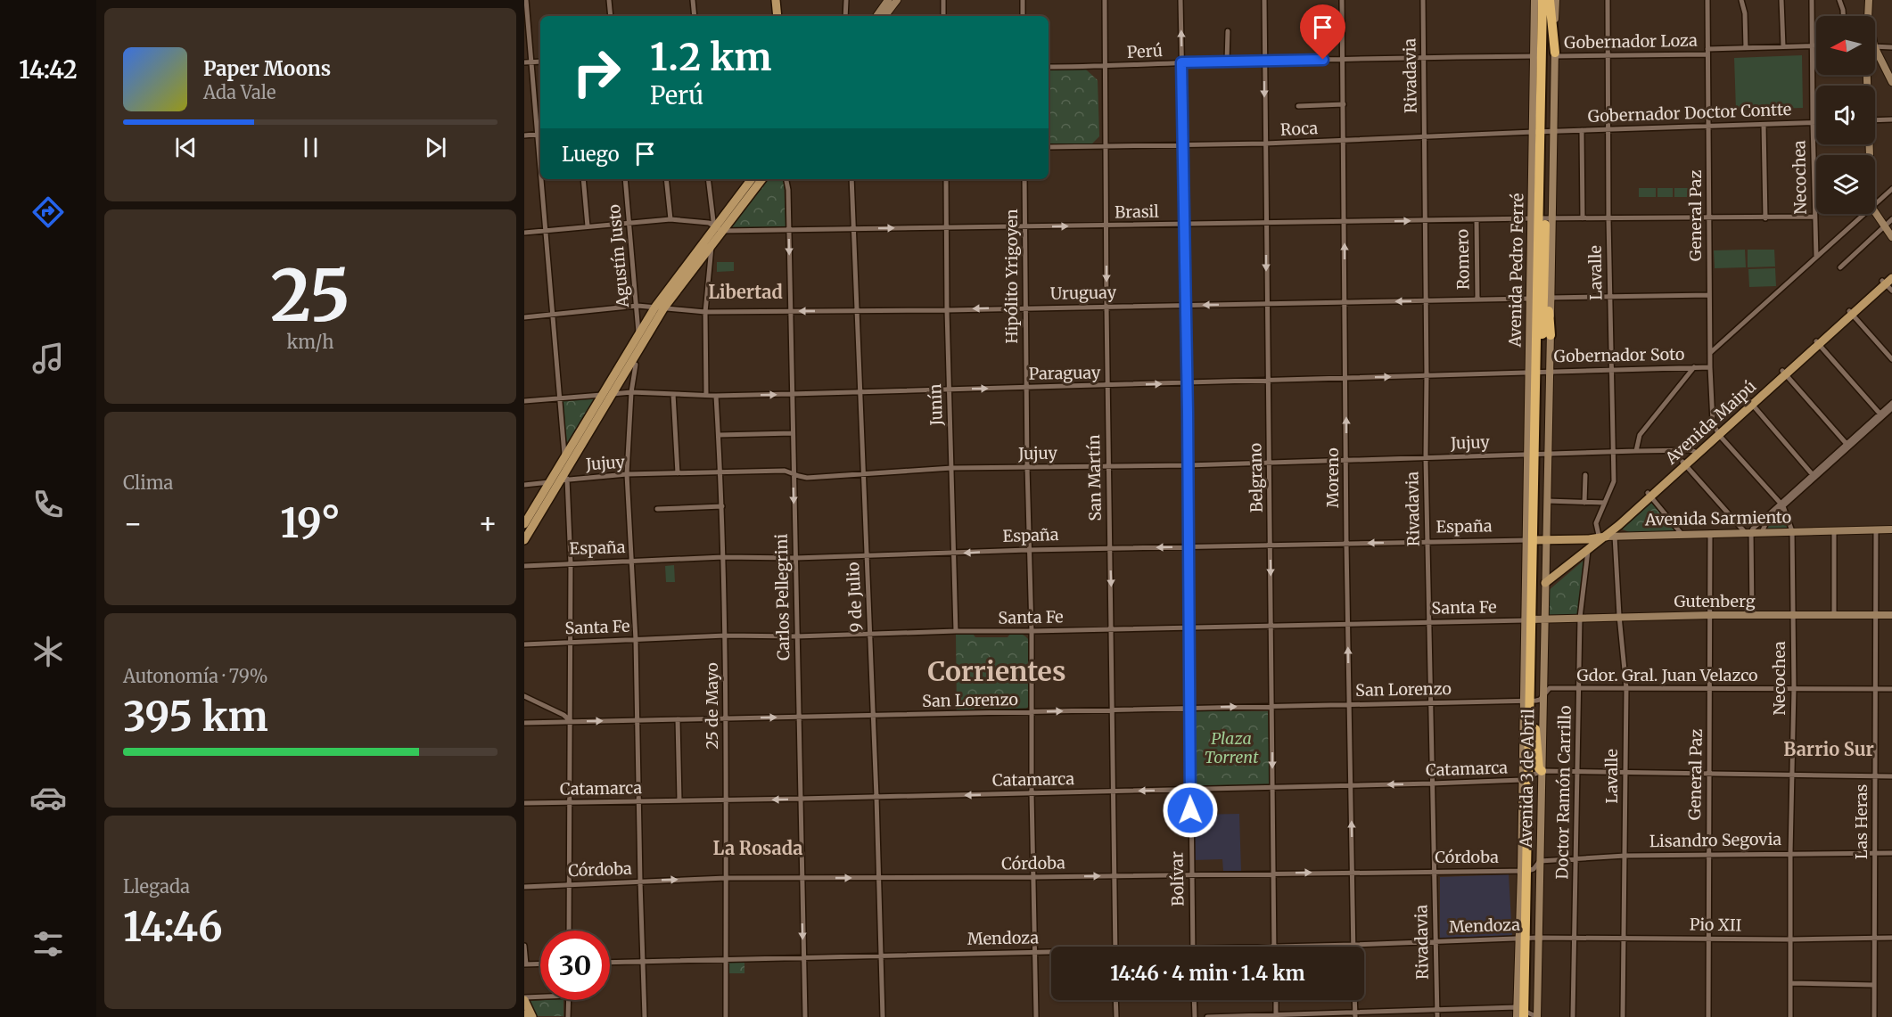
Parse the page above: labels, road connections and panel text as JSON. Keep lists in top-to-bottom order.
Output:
{
  "streets": {
    "highway": ["Avenida Pedro Ferré", "Avenida 3 de Abril"],
    "main road": ["Avenida Maipú", "Avenida Sarmiento", "Gutenberg"],
    "street": [
      "Gobernador Loza",
      "Perú",
      "Rivadavia",
      "Gobernador Doctor Contte",
      "Roca",
      "Necochea",
      "Brasil",
      "General Paz",
      "Agustín Justo",
      "Romero",
      "Lavalle",
      "Hipólito Yrigoyen",
      "Uruguay",
      "Gobernador Soto",
      "Paraguay",
      "Junín",
      "Jujuy",
      "San Martín",
      "Belgrano",
      "Moreno",
      "España",
      "Carlos Pellegrini",
      "9 de Julio",
      "Santa Fe",
      "Gdor. Gral. Juan Velazco",
      "San Lorenzo",
      "25 de Mayo",
      "Catamarca",
      "Doctor Ramón Carrillo",
      "Las Heras",
      "Lisandro Segovia",
      "Córdoba",
      "Bolívar",
      "Pio XII",
      "Mendoza"
    ]
  },
  "crossings": [
    ["Gobernador Loza", "Necochea"],
    ["Gobernador Loza", "General Paz"],
    ["Gobernador Loza", "Avenida Pedro Ferré"],
    ["Gobernador Loza", "Lavalle"],
    ["Perú", "Rivadavia"],
    ["Perú", "Avenida Pedro Ferré"],
    ["Perú", "San Martín"],
    ["Perú", "Belgrano"],
    ["Perú", "Moreno"],
    ["Perú", "Bolívar"],
    ["Rivadavia", "Roca"],
    ["Rivadavia", "Brasil"],
    ["Rivadavia", "Uruguay"],
    ["Rivadavia", "Paraguay"],
    ["Rivadavia", "Jujuy"],
    ["Rivadavia", "España"],
    ["Rivadavia", "Santa Fe"],
    ["Rivadavia", "San Lorenzo"],
    ["Rivadavia", "Catamarca"],
    ["Rivadavia", "Córdoba"],
    ["Rivadavia", "Mendoza"],
    ["Gobernador Doctor Contte", "Roca"],
    ["Gobernador Doctor Contte", "Necochea"],
    ["Gobernador Doctor Contte", "General Paz"],
    ["Gobernador Doctor Contte", "Avenida Pedro Ferré"],
    ["Gobernador Doctor Contte", "Lavalle"],
    ["Roca", "Avenida Pedro Ferré"],
    ["Roca", "San Martín"],
    ["Roca", "Belgrano"],
    ["Roca", "Moreno"],
    ["Roca", "Bolívar"],
    ["Necochea", "Brasil"],
    ["Necochea", "General Paz"],
    ["Necochea", "Avenida Maipú"],
    ["Necochea", "Avenida Sarmiento"],
    ["Necochea", "Gutenberg"],
    ["Necochea", "Gdor. Gral. Juan Velazco"],
    ["Necochea", "Catamarca"],
    ["Necochea", "Lisandro Segovia"],
    ["Necochea", "Pio XII"],
    ["Brasil", "General Paz"],
    ["Brasil", "Agustín Justo"],
    ["Brasil", "Romero"],
    ["Brasil", "Avenida Pedro Ferré"],
    ["Brasil", "Lavalle"],
    ["Brasil", "Hipólito Yrigoyen"],
    ["Brasil", "Junín"],
    ["Brasil", "San Martín"],
    ["Brasil", "Belgrano"],
    ["Brasil", "Moreno"],
    ["Brasil", "Carlos Pellegrini"],
    ["Brasil", "9 de Julio"],
    ["Brasil", "Bolívar"],
    ["General Paz", "Gobernador Soto"],
    ["General Paz", "Avenida Maipú"],
    ["General Paz", "Avenida Sarmiento"],
    ["General Paz", "Gutenberg"],
    ["General Paz", "Gdor. Gral. Juan Velazco"],
    ["General Paz", "Catamarca"],
    ["General Paz", "Lisandro Segovia"],
    ["General Paz", "Pio XII"],
    ["Agustín Justo", "Uruguay"],
    ["Romero", "Uruguay"],
    ["Avenida Pedro Ferré", "Uruguay"],
    ["Avenida Pedro Ferré", "Gobernador Soto"],
    ["Avenida Pedro Ferré", "Paraguay"],
    ["Avenida Pedro Ferré", "Jujuy"],
    ["Avenida Pedro Ferré", "Avenida Sarmiento"],
    ["Avenida Pedro Ferré", "España"],
    ["Avenida Pedro Ferré", "Avenida 3 de Abril"],
    ["Lavalle", "Gobernador Soto"],
    ["Lavalle", "Avenida Maipú"],
    ["Lavalle", "Jujuy"],
    ["Lavalle", "Avenida Sarmiento"],
    ["Lavalle", "Gutenberg"],
    ["Lavalle", "Gdor. Gral. Juan Velazco"],
    ["Lavalle", "Catamarca"],
    ["Lavalle", "Lisandro Segovia"],
    ["Lavalle", "Pio XII"],
    ["Hipólito Yrigoyen", "Uruguay"],
    ["Hipólito Yrigoyen", "Paraguay"],
    ["Hipólito Yrigoyen", "Jujuy"],
    ["Hipólito Yrigoyen", "España"],
    ["Hipólito Yrigoyen", "Santa Fe"],
    ["Hipólito Yrigoyen", "San Lorenzo"],
    ["Hipólito Yrigoyen", "Catamarca"],
    ["Hipólito Yrigoyen", "Córdoba"],
    ["Hipólito Yrigoyen", "Mendoza"],
    ["Uruguay", "Junín"],
    ["Uruguay", "San Martín"],
    ["Uruguay", "Belgrano"],
    ["Uruguay", "Moreno"],
    ["Uruguay", "Carlos Pellegrini"],
    ["Uruguay", "9 de Julio"],
    ["Uruguay", "Bolívar"],
    ["Gobernador Soto", "Paraguay"],
    ["Paraguay", "Junín"],
    ["Paraguay", "San Martín"],
    ["Paraguay", "Belgrano"],
    ["Paraguay", "Moreno"],
    ["Paraguay", "Carlos Pellegrini"],
    ["Paraguay", "9 de Julio"],
    ["Paraguay", "25 de Mayo"],
    ["Paraguay", "Bolívar"],
    ["Junín", "Jujuy"],
    ["Junín", "España"],
    ["Junín", "Santa Fe"],
    ["Avenida Maipú", "Jujuy"],
    ["Avenida Maipú", "Avenida Sarmiento"],
    ["Avenida Maipú", "Avenida 3 de Abril"],
    ["Avenida Maipú", "Doctor Ramón Carrillo"],
    ["Jujuy", "San Martín"],
    ["Jujuy", "Belgrano"],
    ["Jujuy", "Moreno"],
    ["Jujuy", "Carlos Pellegrini"],
    ["Jujuy", "9 de Julio"],
    ["Jujuy", "25 de Mayo"],
    ["Jujuy", "Bolívar"],
    ["San Martín", "España"],
    ["San Martín", "Santa Fe"],
    ["San Martín", "San Lorenzo"],
    ["San Martín", "Catamarca"],
    ["San Martín", "Córdoba"],
    ["Belgrano", "España"],
    ["Belgrano", "Santa Fe"],
    ["Belgrano", "San Lorenzo"],
    ["Belgrano", "Catamarca"],
    ["Belgrano", "Córdoba"],
    ["Belgrano", "Mendoza"],
    ["Moreno", "España"],
    ["Moreno", "Santa Fe"],
    ["Moreno", "San Lorenzo"],
    ["Moreno", "Catamarca"],
    ["Moreno", "Córdoba"],
    ["Moreno", "Mendoza"],
    ["Avenida Sarmiento", "España"],
    ["Avenida Sarmiento", "Avenida 3 de Abril"],
    ["Avenida Sarmiento", "Las Heras"],
    ["España", "Carlos Pellegrini"],
    ["España", "9 de Julio"],
    ["España", "25 de Mayo"],
    ["España", "Avenida 3 de Abril"],
    ["España", "Bolívar"],
    ["Carlos Pellegrini", "Santa Fe"],
    ["Carlos Pellegrini", "San Lorenzo"],
    ["Carlos Pellegrini", "Catamarca"],
    ["Carlos Pellegrini", "Córdoba"],
    ["Carlos Pellegrini", "Mendoza"],
    ["9 de Julio", "Santa Fe"],
    ["9 de Julio", "San Lorenzo"],
    ["9 de Julio", "Catamarca"],
    ["9 de Julio", "Córdoba"],
    ["9 de Julio", "Mendoza"],
    ["Gutenberg", "Santa Fe"],
    ["Gutenberg", "Avenida 3 de Abril"],
    ["Gutenberg", "Doctor Ramón Carrillo"],
    ["Gutenberg", "Las Heras"],
    ["Santa Fe", "25 de Mayo"],
    ["Santa Fe", "Avenida 3 de Abril"],
    ["Santa Fe", "Bolívar"],
    ["Gdor. Gral. Juan Velazco", "San Lorenzo"],
    ["Gdor. Gral. Juan Velazco", "Avenida 3 de Abril"],
    ["Gdor. Gral. Juan Velazco", "Doctor Ramón Carrillo"],
    ["Gdor. Gral. Juan Velazco", "Las Heras"],
    ["San Lorenzo", "25 de Mayo"],
    ["San Lorenzo", "Avenida 3 de Abril"],
    ["San Lorenzo", "Bolívar"],
    ["25 de Mayo", "Catamarca"],
    ["25 de Mayo", "Córdoba"],
    ["25 de Mayo", "Mendoza"],
    ["Catamarca", "Avenida 3 de Abril"],
    ["Catamarca", "Doctor Ramón Carrillo"],
    ["Catamarca", "Las Heras"],
    ["Catamarca", "Bolívar"],
    ["Avenida 3 de Abril", "Lisandro Segovia"],
    ["Avenida 3 de Abril", "Córdoba"],
    ["Avenida 3 de Abril", "Pio XII"],
    ["Avenida 3 de Abril", "Mendoza"],
    ["Doctor Ramón Carrillo", "Lisandro Segovia"],
    ["Doctor Ramón Carrillo", "Pio XII"],
    ["Las Heras", "Lisandro Segovia"],
    ["Las Heras", "Pio XII"],
    ["Lisandro Segovia", "Córdoba"],
    ["Córdoba", "Bolívar"],
    ["Pio XII", "Mendoza"]
  ],
  "districts": [
    "Libertad",
    "Corrientes",
    "Barrio Sur",
    "La Rosada"
  ],
  "parks": ["Plaza Torrent"],
  "north": "left",
  "page": {
    "tabs": "14:42",
    "turn": ["1.2 km", "Perú"],
    "song": ["Paper Moons", "Ada Vale"],
    "then": "Luego",
    "tile": [
      ["25", "km/h"],
      "Clima",
      ["Autonomía · 79%", "395 km"],
      ["Llegada", "14:46"]
    ],
    "heat": ["−", "19°", "+"],
    "limit": "30",
    "trip": "14:46 · 4 min · 1.4 km"
  }
}
